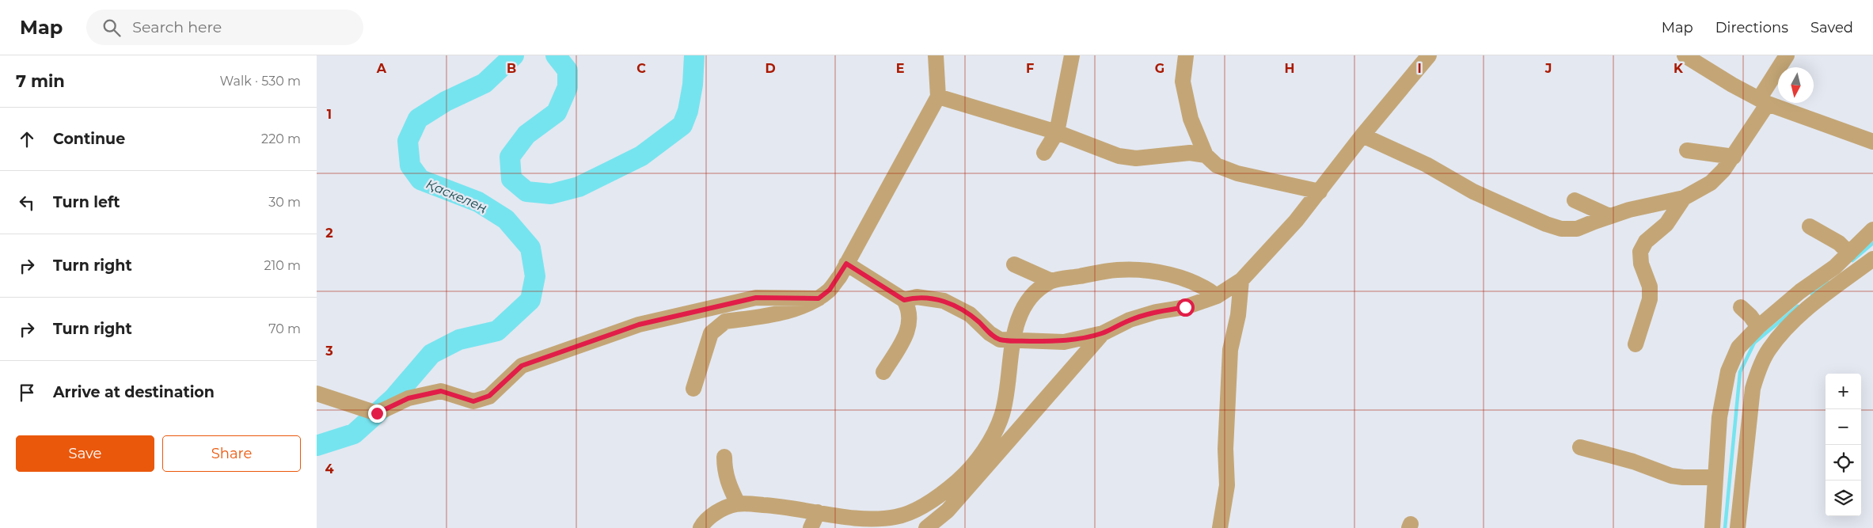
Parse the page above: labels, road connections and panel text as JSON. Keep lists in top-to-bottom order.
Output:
{
  "water": ["Қаскелең"],
  "north": "bottom",
  "page": {
    "header": "Map",
    "search": "Search here",
    "nav": ["Map", "Directions", "Saved"],
    "heading": ["7 min", "Walk · 530 m"],
    "list": [
      ["Continue", "220 m"],
      ["Turn left", "30 m"],
      ["Turn right", "210 m"],
      ["Turn right", "70 m"],
      "Arrive at destination"
    ],
    "map_buttons": ["+", "−"],
    "buttons": ["Save", "Share"]
  },
  "grid": {
    "columns": [
      "A",
      "B",
      "C",
      "D",
      "E",
      "F",
      "G",
      "H",
      "I",
      "J",
      "K"
    ],
    "rows": [
      "1",
      "2",
      "3",
      "4"
    ]
  }
}
